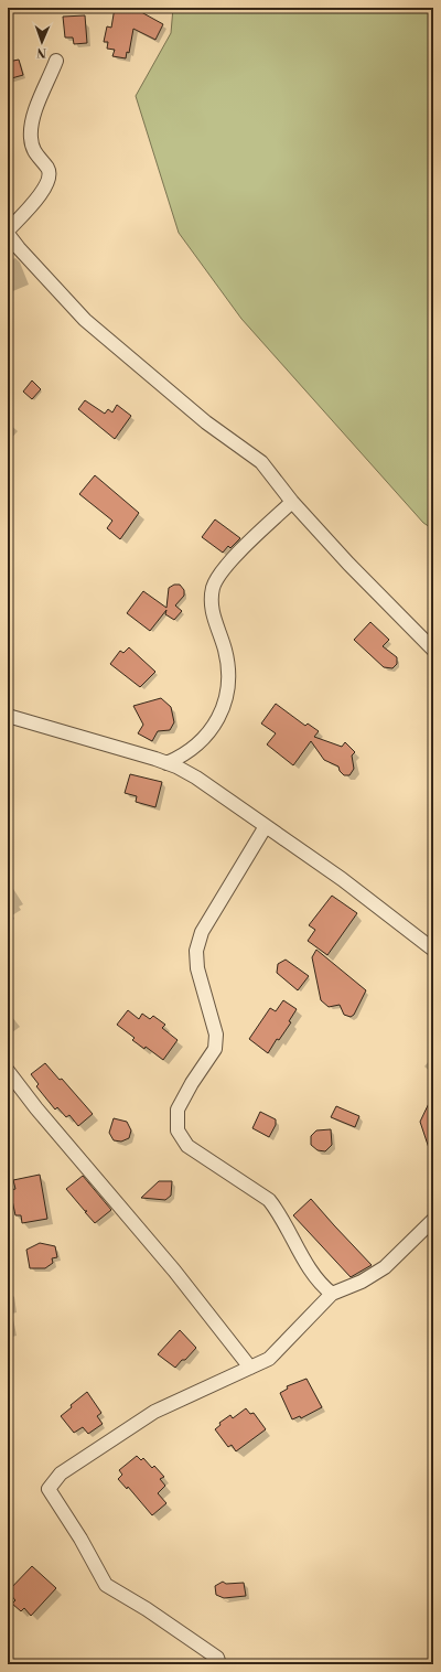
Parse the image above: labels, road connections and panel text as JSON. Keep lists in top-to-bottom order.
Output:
{
  "north": "bottom"
}
